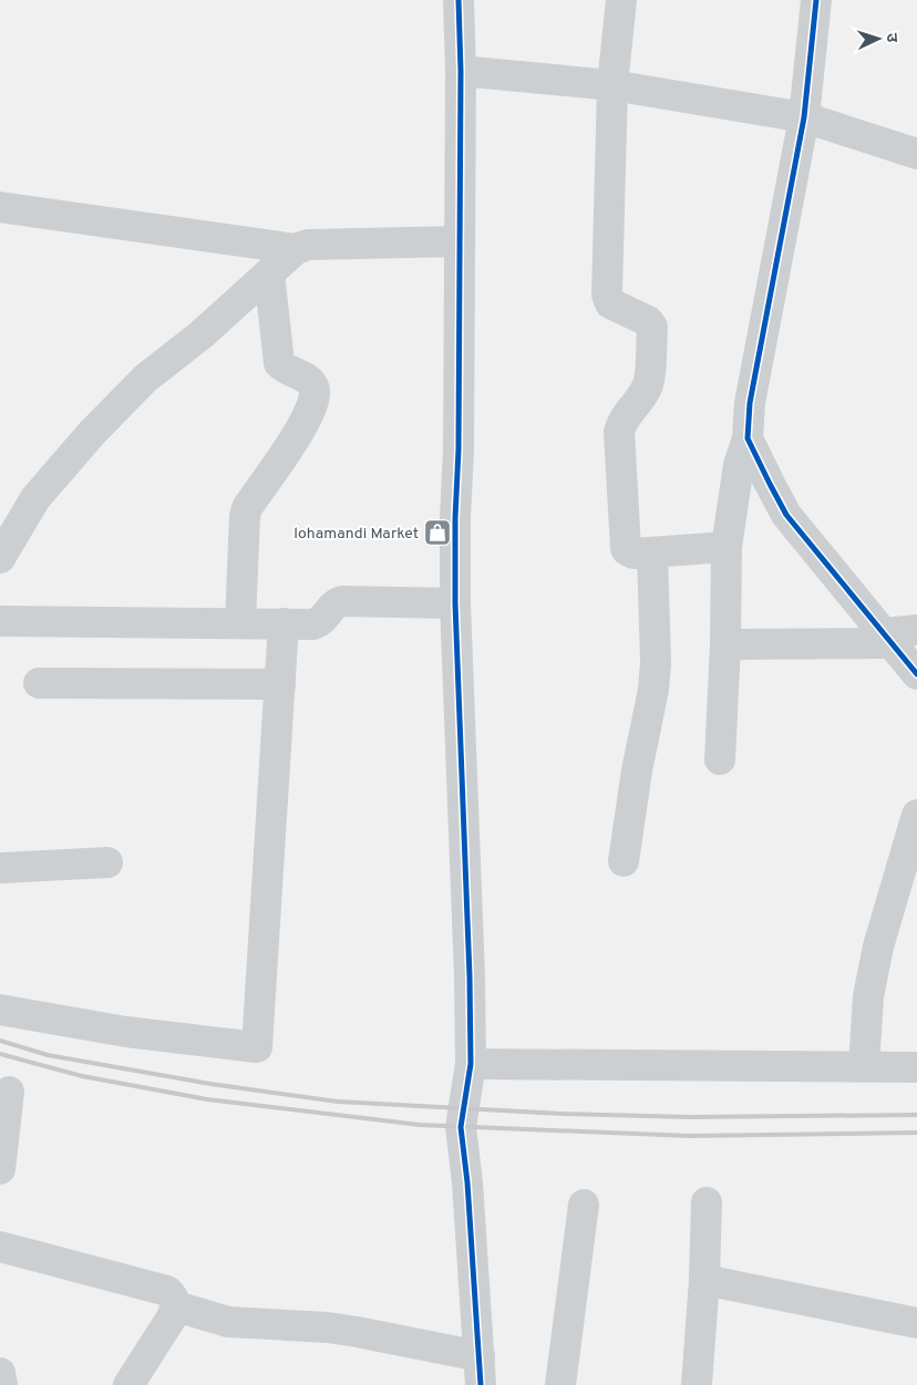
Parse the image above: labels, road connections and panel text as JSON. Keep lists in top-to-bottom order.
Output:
{
  "places": {
    "shop": ["lohamandi Market"]
  },
  "north": "right"
}
